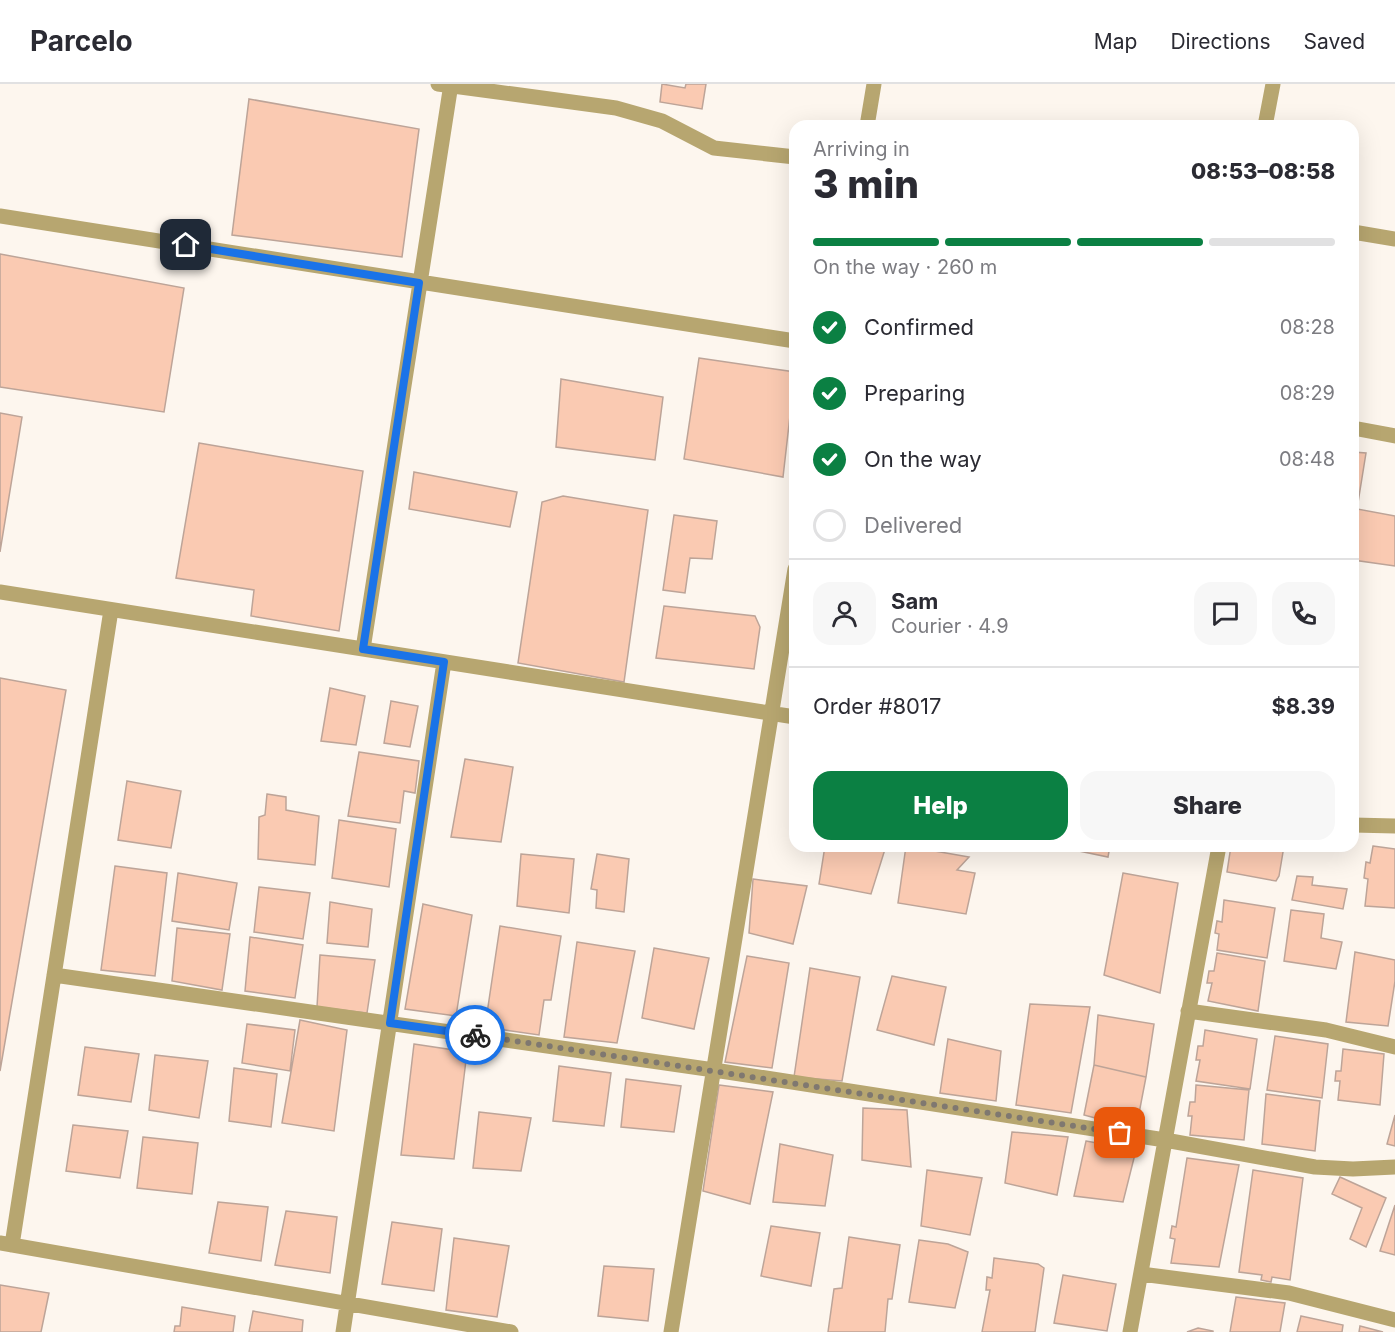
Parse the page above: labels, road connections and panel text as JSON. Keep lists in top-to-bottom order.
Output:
{
  "page": {
    "header": "Parcelo",
    "nav": ["Map", "Directions", "Saved"],
    "heading": ["3 min", "Arriving in", "08:53–08:58"],
    "panel": [
      "Sam",
      "Courier · 4.9",
      "Order #8017",
      "$8.39"
    ],
    "bar": "On the way · 260 m",
    "list": [
      ["Confirmed", "08:28"],
      ["Preparing", "08:29"],
      ["On the way", "08:48"],
      "Delivered"
    ],
    "buttons": ["Help", "Share"]
  }
}
